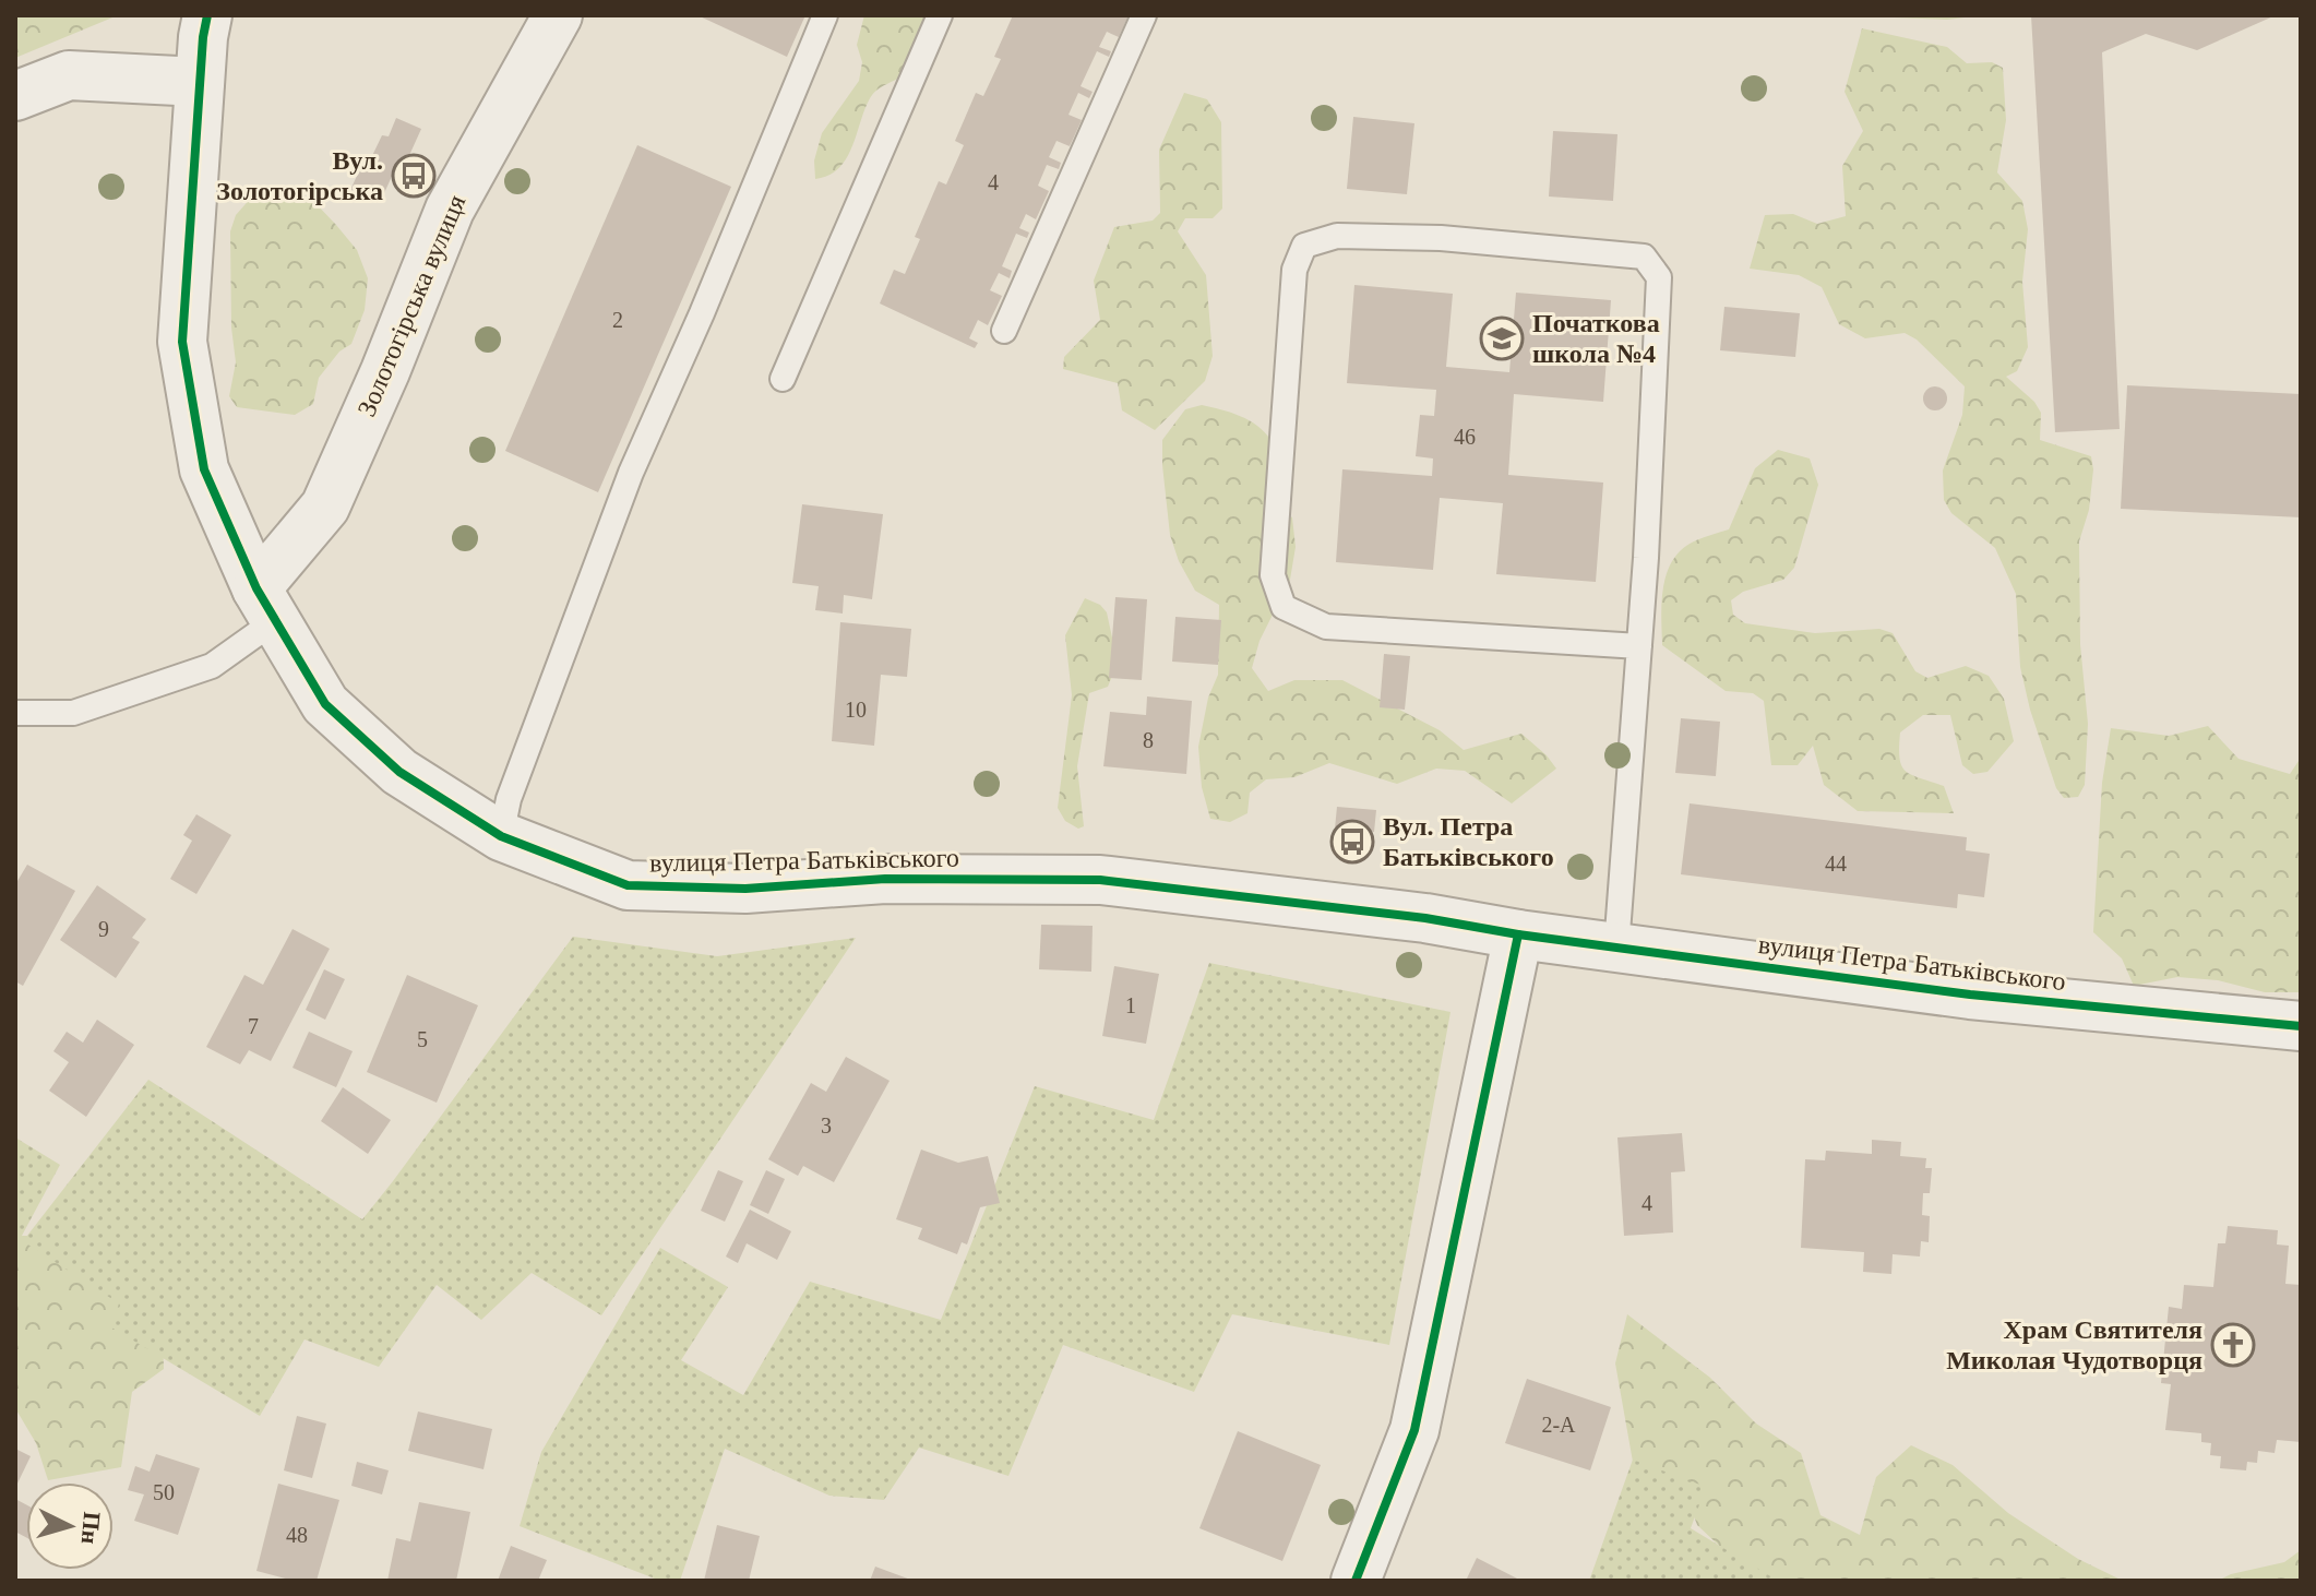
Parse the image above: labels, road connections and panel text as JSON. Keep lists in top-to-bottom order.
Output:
{
  "streets": {
    "street": ["Золотогірська вулиця", "вулиця Петра Батьківського"]
  },
  "crossings": [
    ["Золотогірська вулиця", "вулиця Петра Батьківського"]
  ],
  "places": {
    "bus stop": ["Вул. Золотогірська", "Вул. Петра Батьківського"],
    "school or university": ["Початкова школа №4"],
    "church": ["Храм Святителя Миколая Чудотворця"]
  },
  "house_numbers": [
    "4",
    "2",
    "46",
    "10",
    "8",
    "44",
    "9",
    "1",
    "7",
    "5",
    "3",
    "4",
    "2-А",
    "50",
    "48"
  ],
  "north": "right"
}
